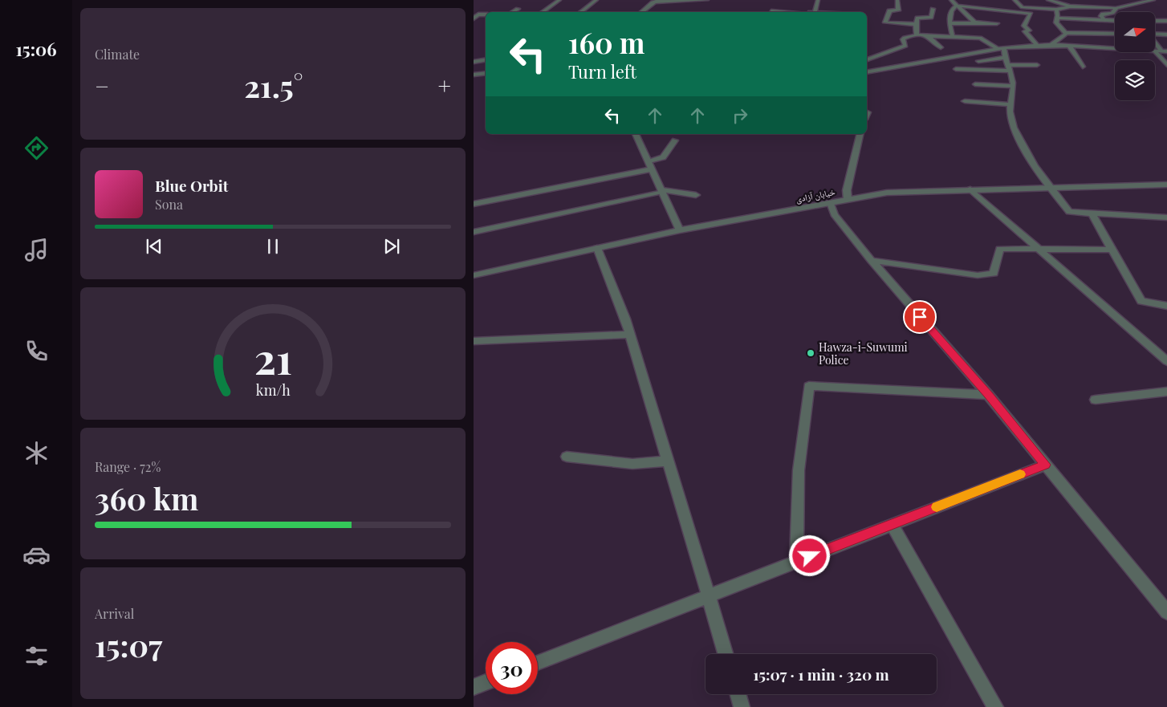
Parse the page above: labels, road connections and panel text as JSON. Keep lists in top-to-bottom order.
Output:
{
  "streets": {
    "street": ["خیابان آزادی"]
  },
  "places": ["Hawza-i-Suwumi Police"],
  "north": "right",
  "page": {
    "tabs": "15:06",
    "tile": [
      "Climate",
      ["Range · 72%", "360 km"],
      ["Arrival", "15:07"]
    ],
    "turn": ["160 m", "Turn left"],
    "heat": ["−", "21.5°", "+"],
    "song": ["Blue Orbit", "Sona"],
    "limit": "30",
    "trip": "15:07 · 1 min · 320 m",
    "gauge": ["21", "km/h"]
  }
}
